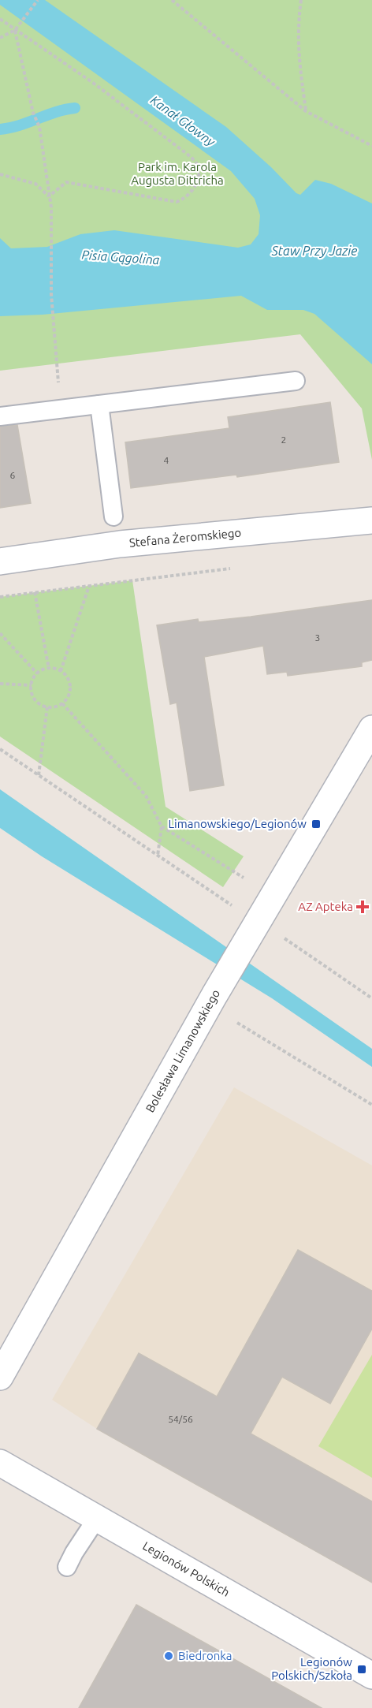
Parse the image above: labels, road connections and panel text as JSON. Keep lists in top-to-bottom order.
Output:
{
  "streets": {
    "street": ["Stefana Żeromskiego", "Bolesława Limanowskiego", "Legionów Polskich"]
  },
  "water": ["Kanał Głowny", "Staw Przy Jazie", "Pisia Gągolina"],
  "parks": ["Park im. Karola Augusta Dittricha"],
  "places": {
    "transit": ["Limanowskiego/Legionów", "Legionów Polskich/Szkoła"],
    "health": ["AZ Apteka"],
    "other": ["Biedronka"]
  },
  "house_numbers": [
    "2",
    "4",
    "6",
    "3",
    "54/56"
  ]
}
